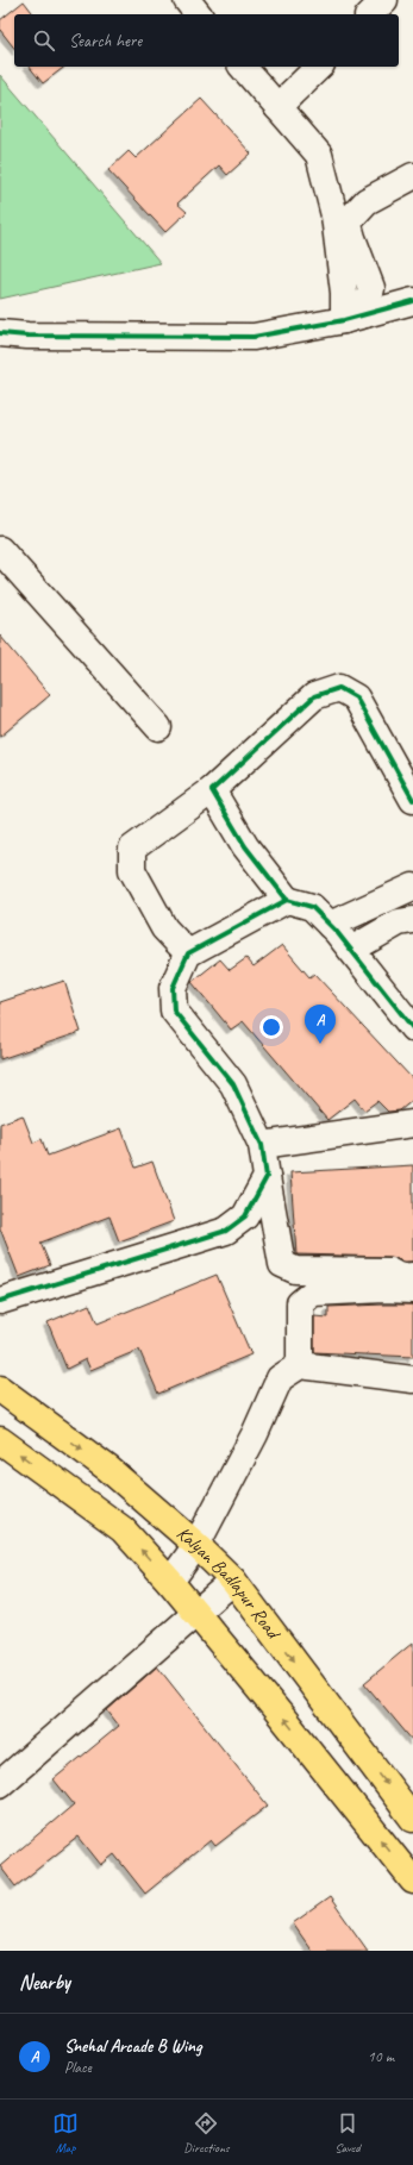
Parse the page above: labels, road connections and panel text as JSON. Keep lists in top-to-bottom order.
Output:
{
  "streets": {
    "main road": ["Kalyan Badlapur Road"]
  },
  "page": {
    "search": "Search here",
    "pins": "A",
    "heading": "Nearby",
    "list": [
      {
        "mark": "A",
        "name": "Snehal Arcade B Wing",
        "note": "Place",
        "value": "10 m"
      }
    ],
    "nav": ["Map", "Directions", "Saved"]
  }
}
